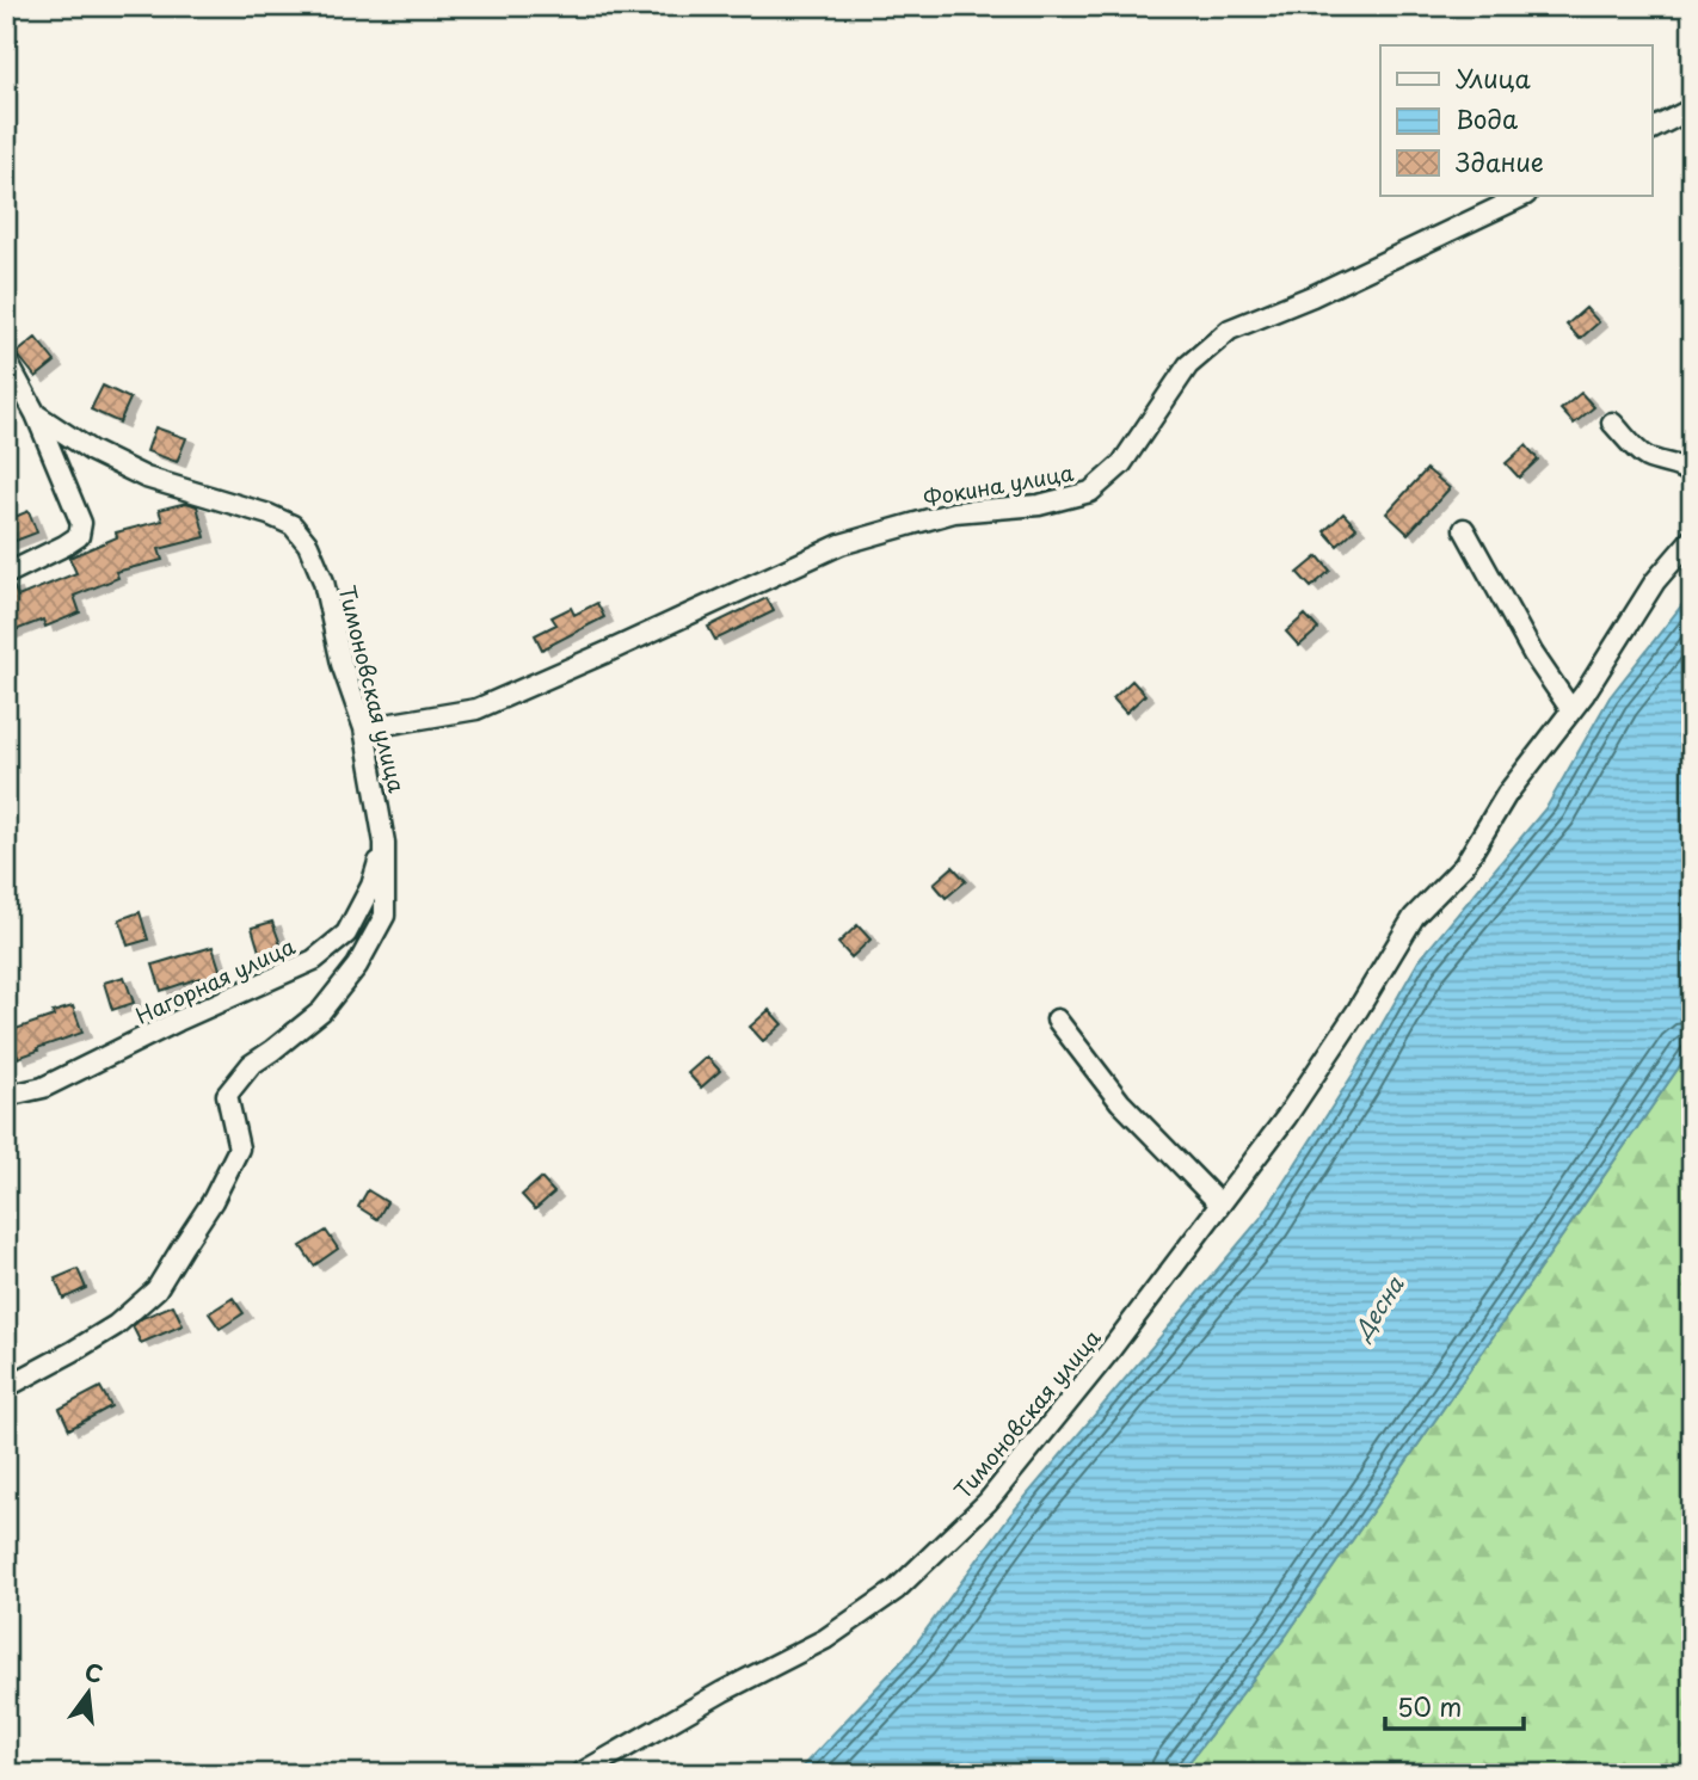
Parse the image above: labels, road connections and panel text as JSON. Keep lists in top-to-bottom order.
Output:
{
  "streets": {
    "street": ["Фокина улица", "Тимоновская улица", "Нагорная улица"]
  },
  "crossings": [
    ["Фокина улица", "Тимоновская улица"],
    ["Тимоновская улица", "Нагорная улица"]
  ],
  "water": ["Десна"],
  "legend": ["Улица", "Вода", "Здание"],
  "scale_bar": "50 m",
  "north": "top"
}
